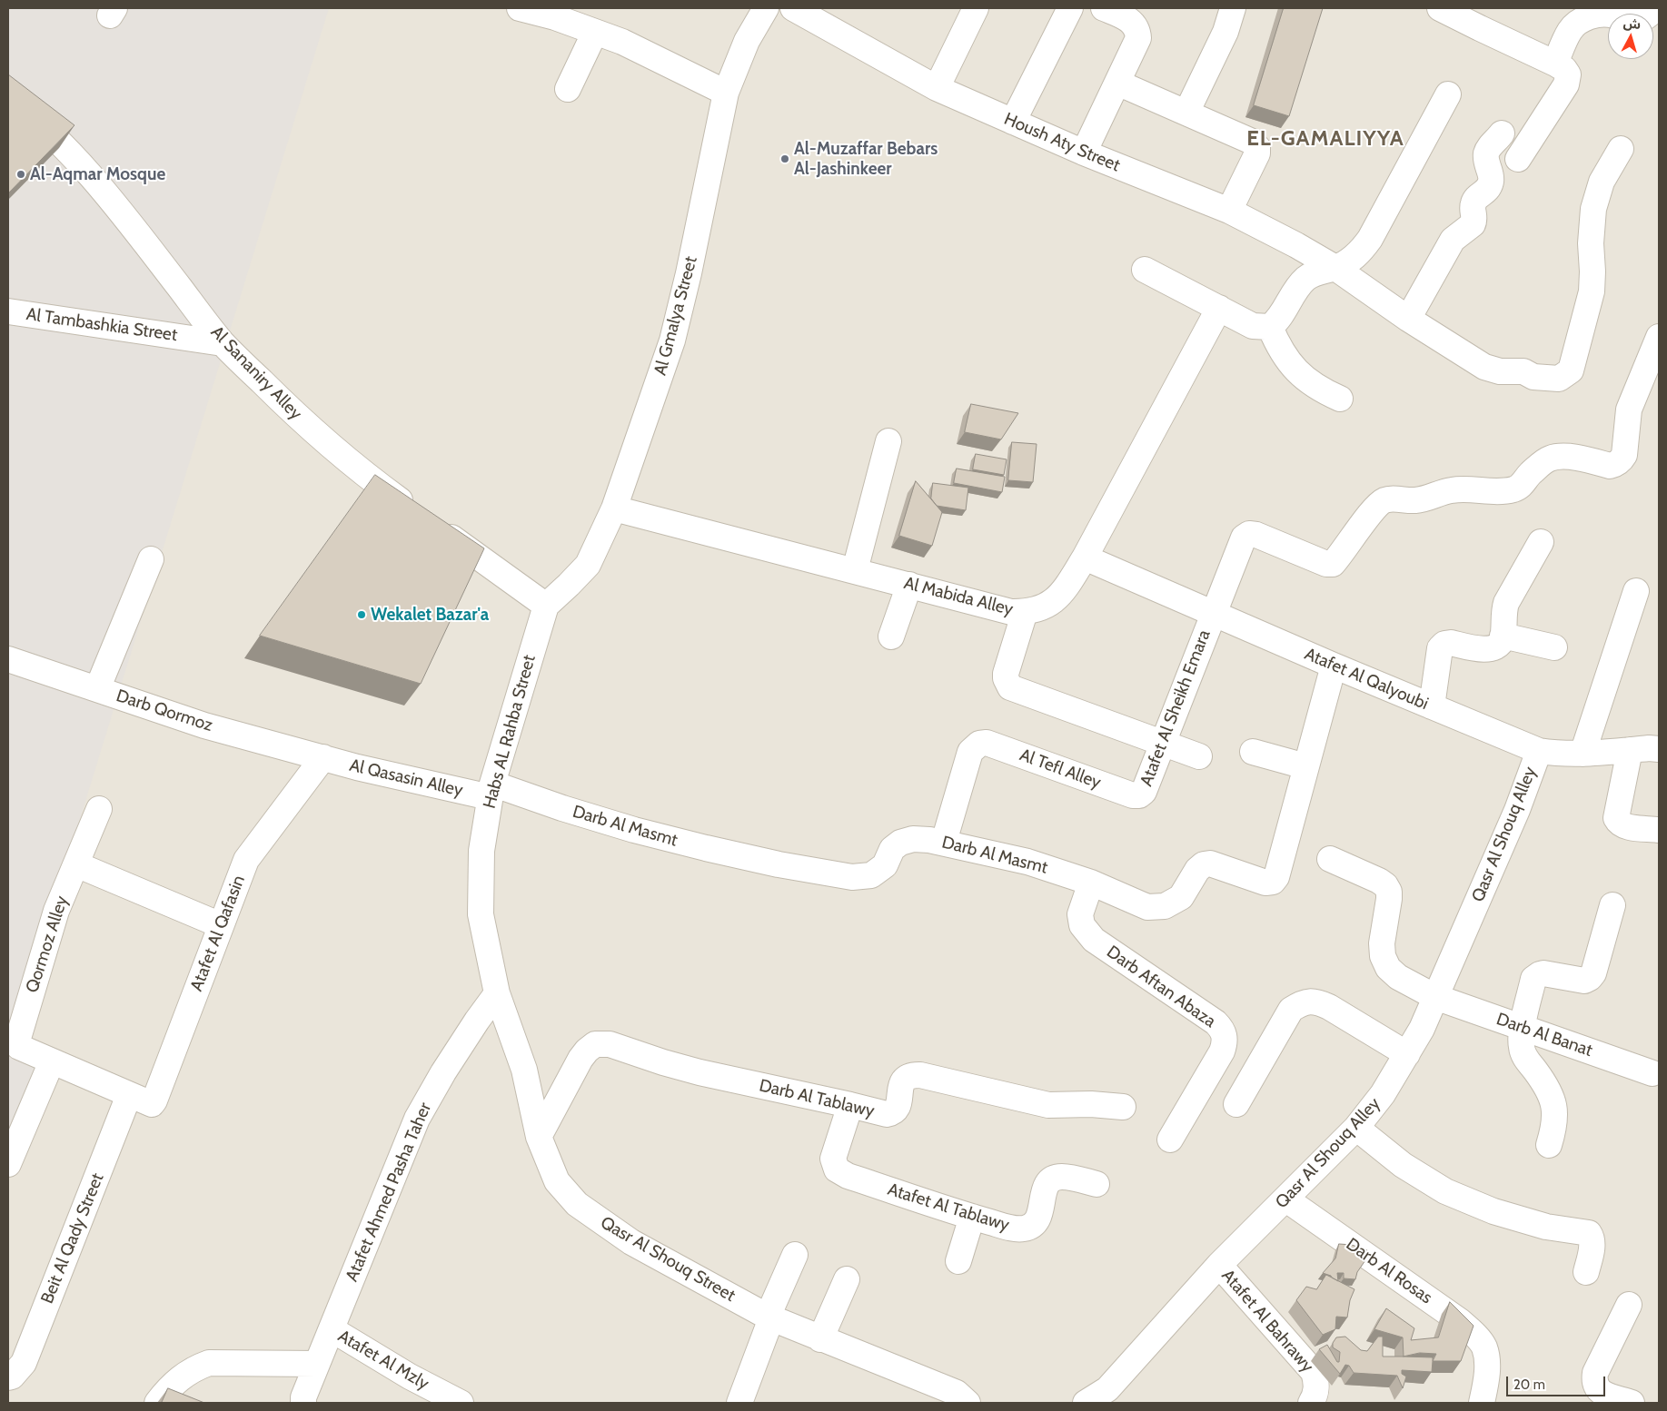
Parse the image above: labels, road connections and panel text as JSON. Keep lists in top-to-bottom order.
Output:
{
  "streets": {
    "street": [
      "Housh Aty Street",
      "Al Gmalya Street",
      "Al Tambashkia Street",
      "Al Sananiry Alley",
      "Al Mabida Alley",
      "Atafet Al Qalyoubi",
      "Atafet Al Sheikh Emara",
      "Darb Qormoz",
      "Habs AL Rahba Street",
      "Al Tefl Alley",
      "Al Qasasin Alley",
      "Darb Al Masmt",
      "Qasr Al Shouq Alley",
      "Atafet Al Qafasin",
      "Qormoz Alley",
      "Darb Aftan Abaza",
      "Darb Al Banat",
      "Darb Al Tablawy",
      "Atafet Ahmed Pasha Taher",
      "Atafet Al Tablawy",
      "Beit Al Qady Street",
      "Qasr Al Shouq Street",
      "Darb Al Rosas",
      "Atafet Al Bahrawy",
      "Atafet Al Mzly"
    ]
  },
  "crossings": [
    ["Al Gmalya Street", "Al Sananiry Alley"],
    ["Al Gmalya Street", "Al Mabida Alley"],
    ["Al Gmalya Street", "Habs AL Rahba Street"],
    ["Al Tambashkia Street", "Al Sananiry Alley"],
    ["Al Sananiry Alley", "Habs AL Rahba Street"],
    ["Al Mabida Alley", "Atafet Al Qalyoubi"],
    ["Atafet Al Qalyoubi", "Atafet Al Sheikh Emara"],
    ["Atafet Al Qalyoubi", "Darb Al Masmt"],
    ["Atafet Al Qalyoubi", "Qasr Al Shouq Alley"],
    ["Atafet Al Sheikh Emara", "Al Tefl Alley"],
    ["Darb Qormoz", "Al Qasasin Alley"],
    ["Darb Qormoz", "Atafet Al Qafasin"],
    ["Habs AL Rahba Street", "Al Qasasin Alley"],
    ["Habs AL Rahba Street", "Darb Al Masmt"],
    ["Habs AL Rahba Street", "Atafet Ahmed Pasha Taher"],
    ["Habs AL Rahba Street", "Qasr Al Shouq Street"],
    ["Al Tefl Alley", "Darb Al Masmt"],
    ["Al Qasasin Alley", "Darb Al Masmt"],
    ["Al Qasasin Alley", "Atafet Al Qafasin"],
    ["Darb Al Masmt", "Darb Aftan Abaza"],
    ["Qasr Al Shouq Alley", "Darb Al Banat"],
    ["Qasr Al Shouq Alley", "Darb Al Rosas"],
    ["Qasr Al Shouq Alley", "Atafet Al Bahrawy"],
    ["Atafet Al Qafasin", "Qormoz Alley"],
    ["Atafet Al Qafasin", "Beit Al Qady Street"],
    ["Qormoz Alley", "Beit Al Qady Street"],
    ["Darb Al Tablawy", "Atafet Al Tablawy"],
    ["Darb Al Tablawy", "Qasr Al Shouq Street"],
    ["Atafet Ahmed Pasha Taher", "Qasr Al Shouq Street"],
    ["Atafet Ahmed Pasha Taher", "Atafet Al Mzly"]
  ],
  "districts": ["EL-GAMALIYYA"],
  "places": ["Al-Muzaffar Bebars Al-Jashinkeer", "Al-Aqmar Mosque", "Wekalet Bazar'a"],
  "scale_bar": "20 m",
  "north": "top"
}
